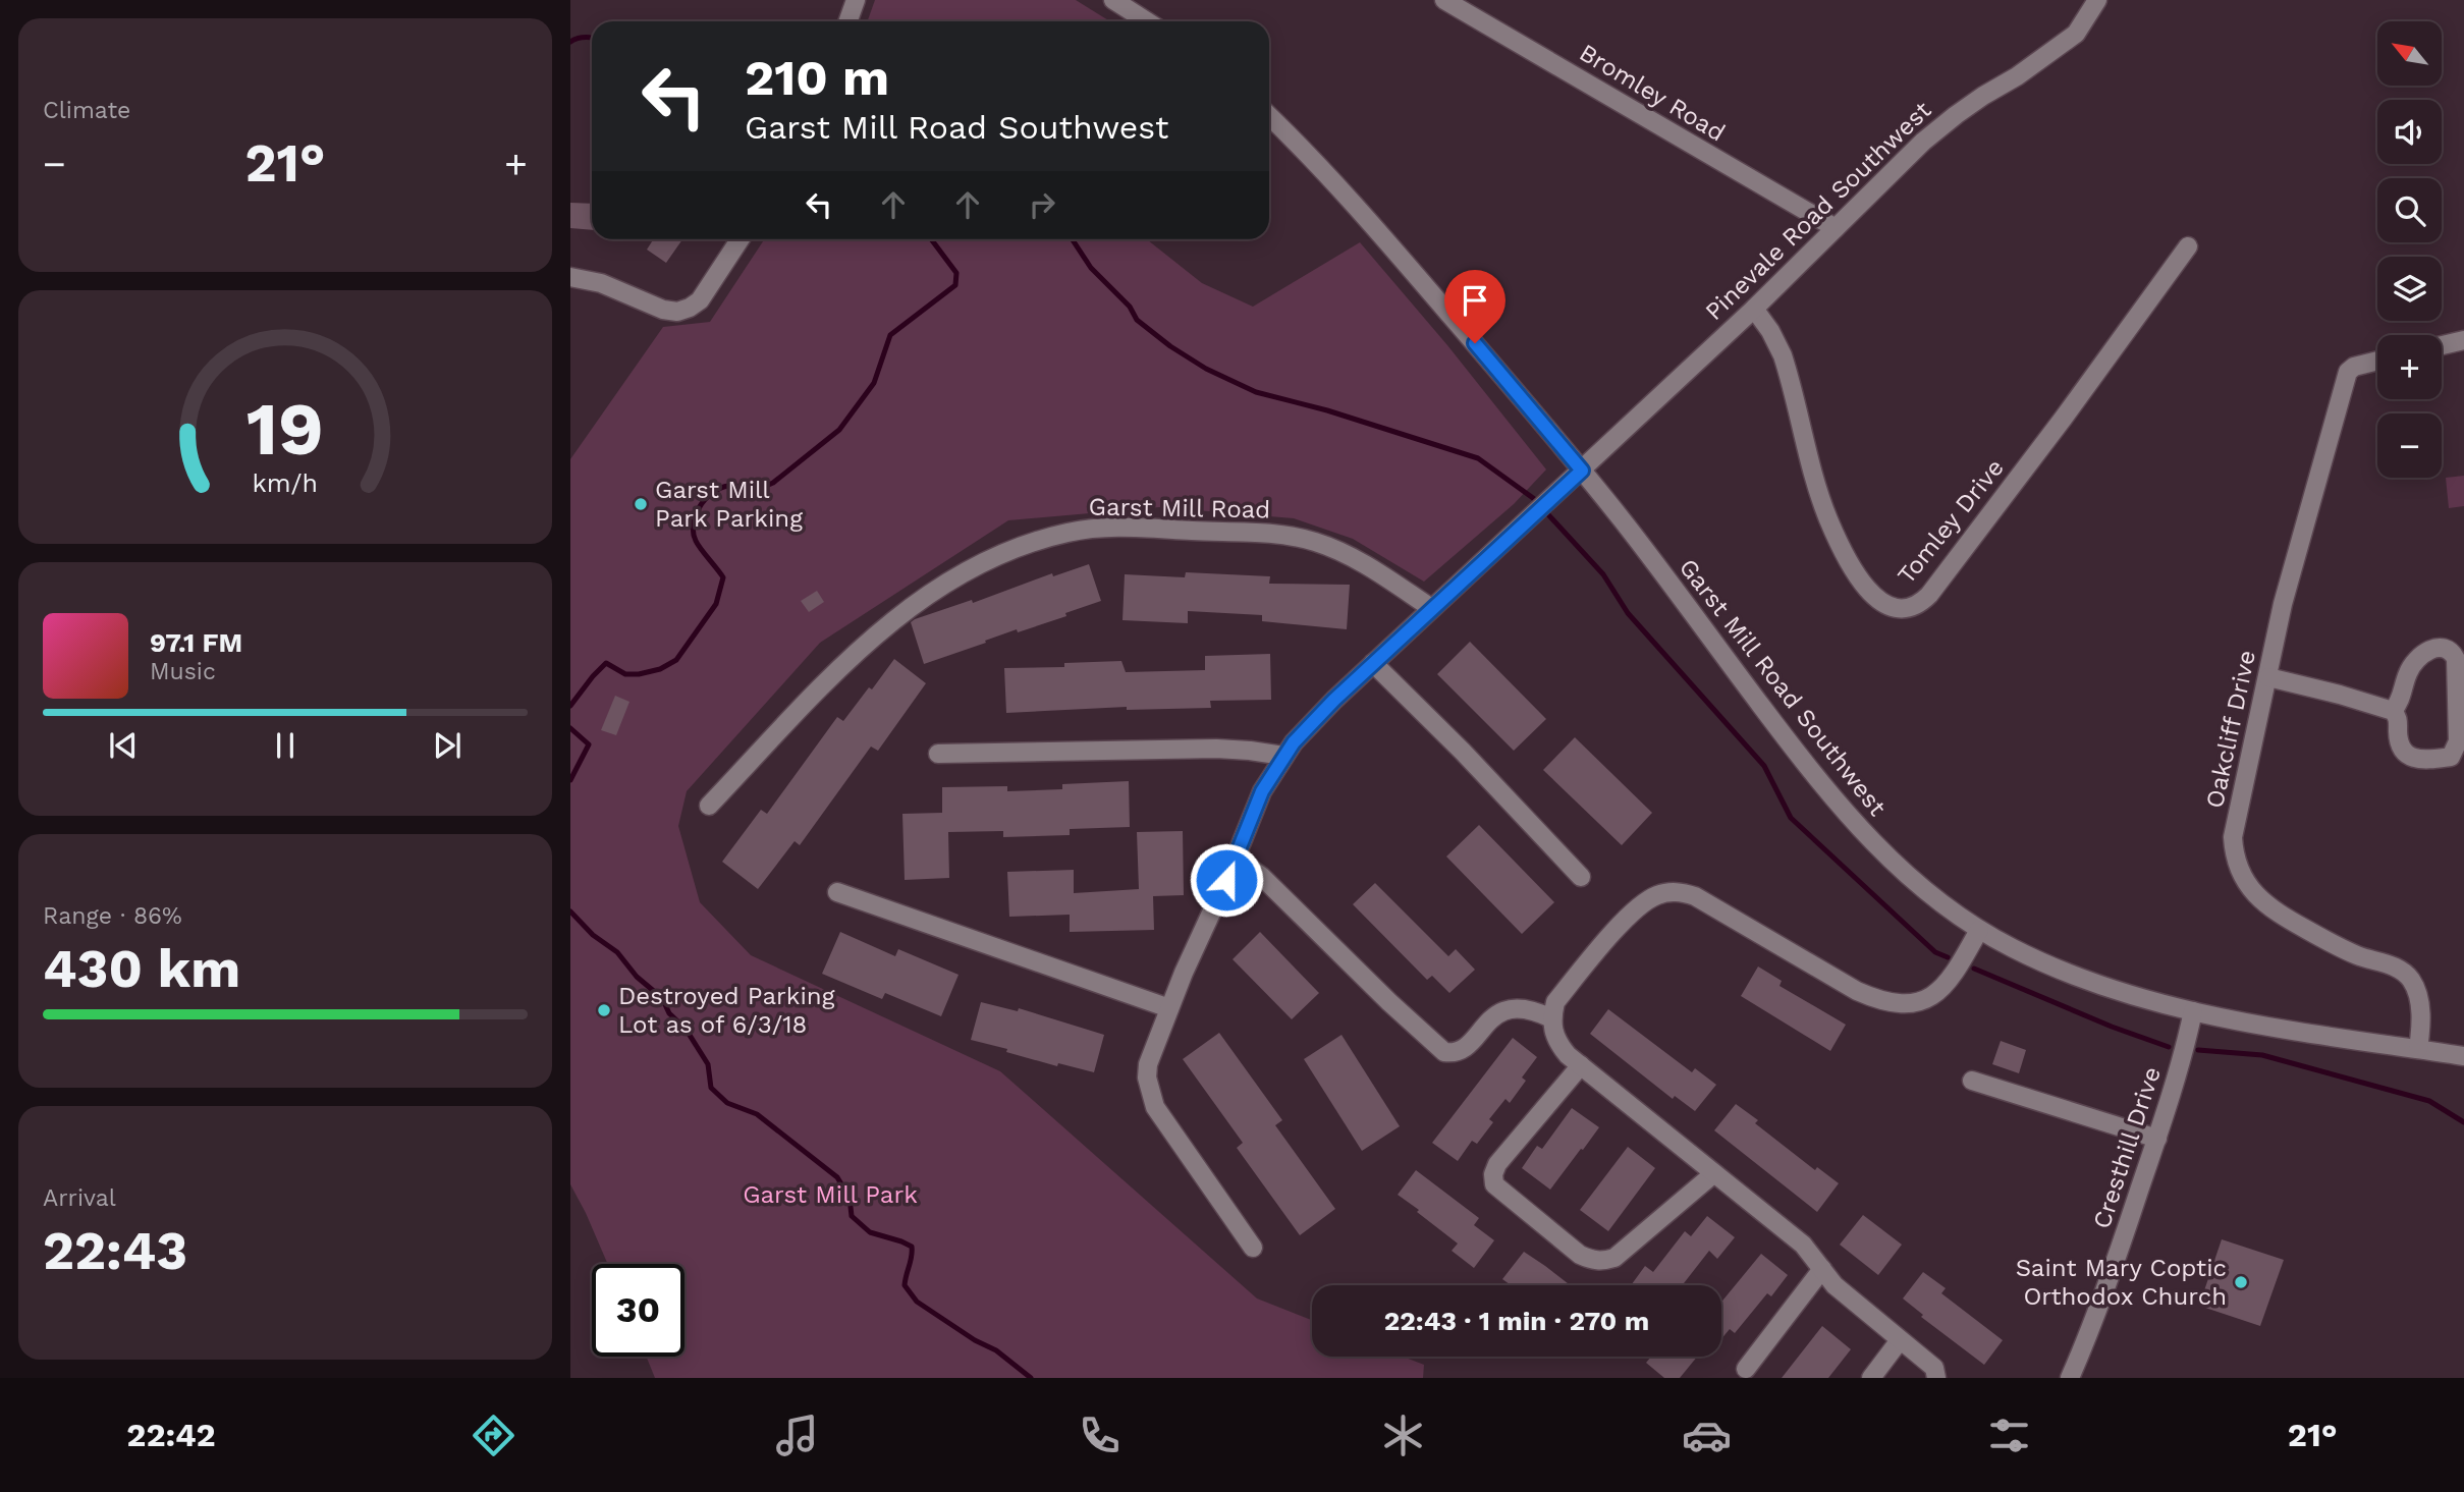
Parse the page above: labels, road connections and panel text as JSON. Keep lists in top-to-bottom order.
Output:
{
  "streets": {
    "street": [
      "Bromley Road",
      "Pinevale Road Southwest",
      "Garst Mill Road",
      "Tomley Drive",
      "Garst Mill Road Southwest",
      "Oakcliff Drive",
      "Cresthill Drive"
    ]
  },
  "crossings": [
    ["Bromley Road", "Pinevale Road Southwest"],
    ["Pinevale Road Southwest", "Tomley Drive"],
    ["Pinevale Road Southwest", "Garst Mill Road Southwest"],
    ["Garst Mill Road Southwest", "Oakcliff Drive"],
    ["Garst Mill Road Southwest", "Cresthill Drive"]
  ],
  "parks": ["Garst Mill Park"],
  "places": ["Garst Mill Park Parking", "Destroyed Parking Lot as of 6/3/18", "Saint Mary Coptic Orthodox Church"],
  "north": "top left",
  "page": {
    "tile": [
      "Climate",
      ["Range · 86%", "430 km"],
      ["Arrival", "22:43"]
    ],
    "map_buttons": ["+", "−"],
    "turn": ["210 m", "Garst Mill Road Southwest"],
    "heat": ["−", "21°", "+"],
    "song": ["97.1 FM", "Music"],
    "limit": "30",
    "trip": "22:43 · 1 min · 270 m",
    "tabs": ["22:42", "21°"],
    "gauge": ["19", "km/h"]
  }
}
